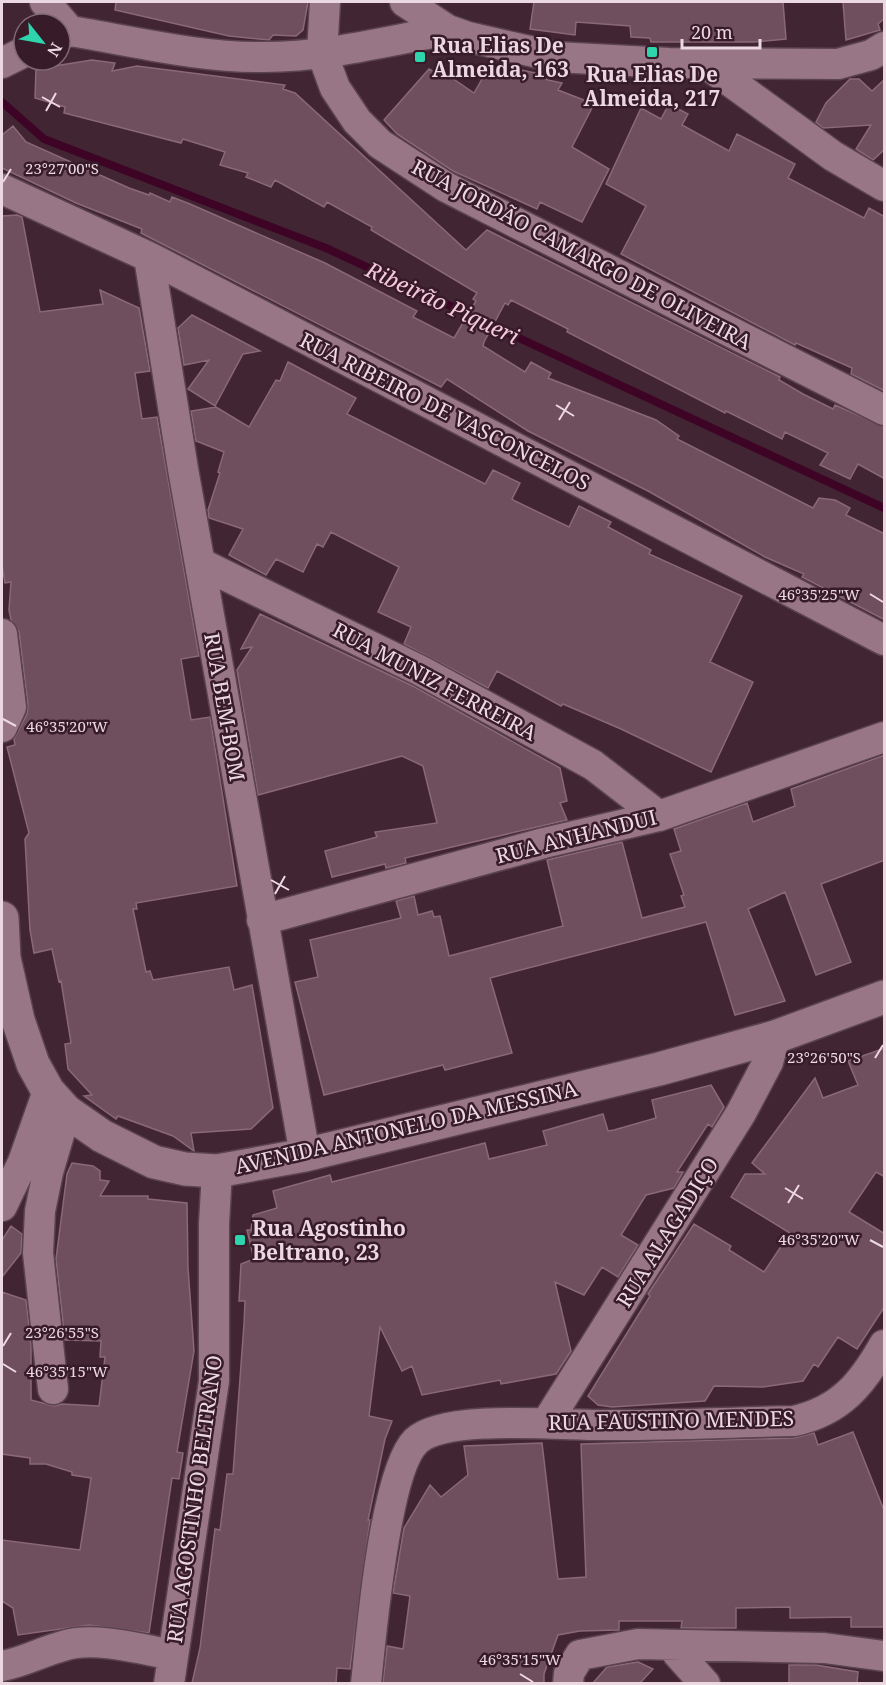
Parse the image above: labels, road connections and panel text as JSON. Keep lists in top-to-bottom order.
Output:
{
  "streets": {
    "street": [
      "RUA JORDÃO CAMARGO DE OLIVEIRA",
      "RUA RIBEIRO DE VASCONCELOS",
      "RUA MUNIZ FERREIRA",
      "RUA BEM-BOM",
      "RUA ANHANDUI",
      "AVENIDA ANTONELO DA MESSINA",
      "RUA ALAGADIÇO",
      "RUA FAUSTINO MENDES",
      "RUA AGOSTINHO BELTRANO"
    ]
  },
  "crossings": [
    ["RUA RIBEIRO DE VASCONCELOS", "RUA BEM-BOM"],
    ["RUA MUNIZ FERREIRA", "RUA BEM-BOM"],
    ["RUA MUNIZ FERREIRA", "RUA ANHANDUI"],
    ["RUA BEM-BOM", "RUA ANHANDUI"],
    ["RUA BEM-BOM", "AVENIDA ANTONELO DA MESSINA"],
    ["AVENIDA ANTONELO DA MESSINA", "RUA ALAGADIÇO"],
    ["AVENIDA ANTONELO DA MESSINA", "RUA AGOSTINHO BELTRANO"],
    ["RUA ALAGADIÇO", "RUA FAUSTINO MENDES"]
  ],
  "water": ["Ribeirão Piqueri"],
  "places": {
    "transit": ["Rua Elias De Almeida, 217", "Rua Elias De Almeida, 163", "Rua Agostinho Beltrano, 23"]
  },
  "scale_bar": "20 m",
  "north": "bottom right",
  "coordinates": [
    "23°27'00\"S",
    "46°35'25\"W",
    "46°35'20\"W",
    "23°26'50\"S",
    "23°26'55\"S",
    "46°35'15\"W"
  ]
}
